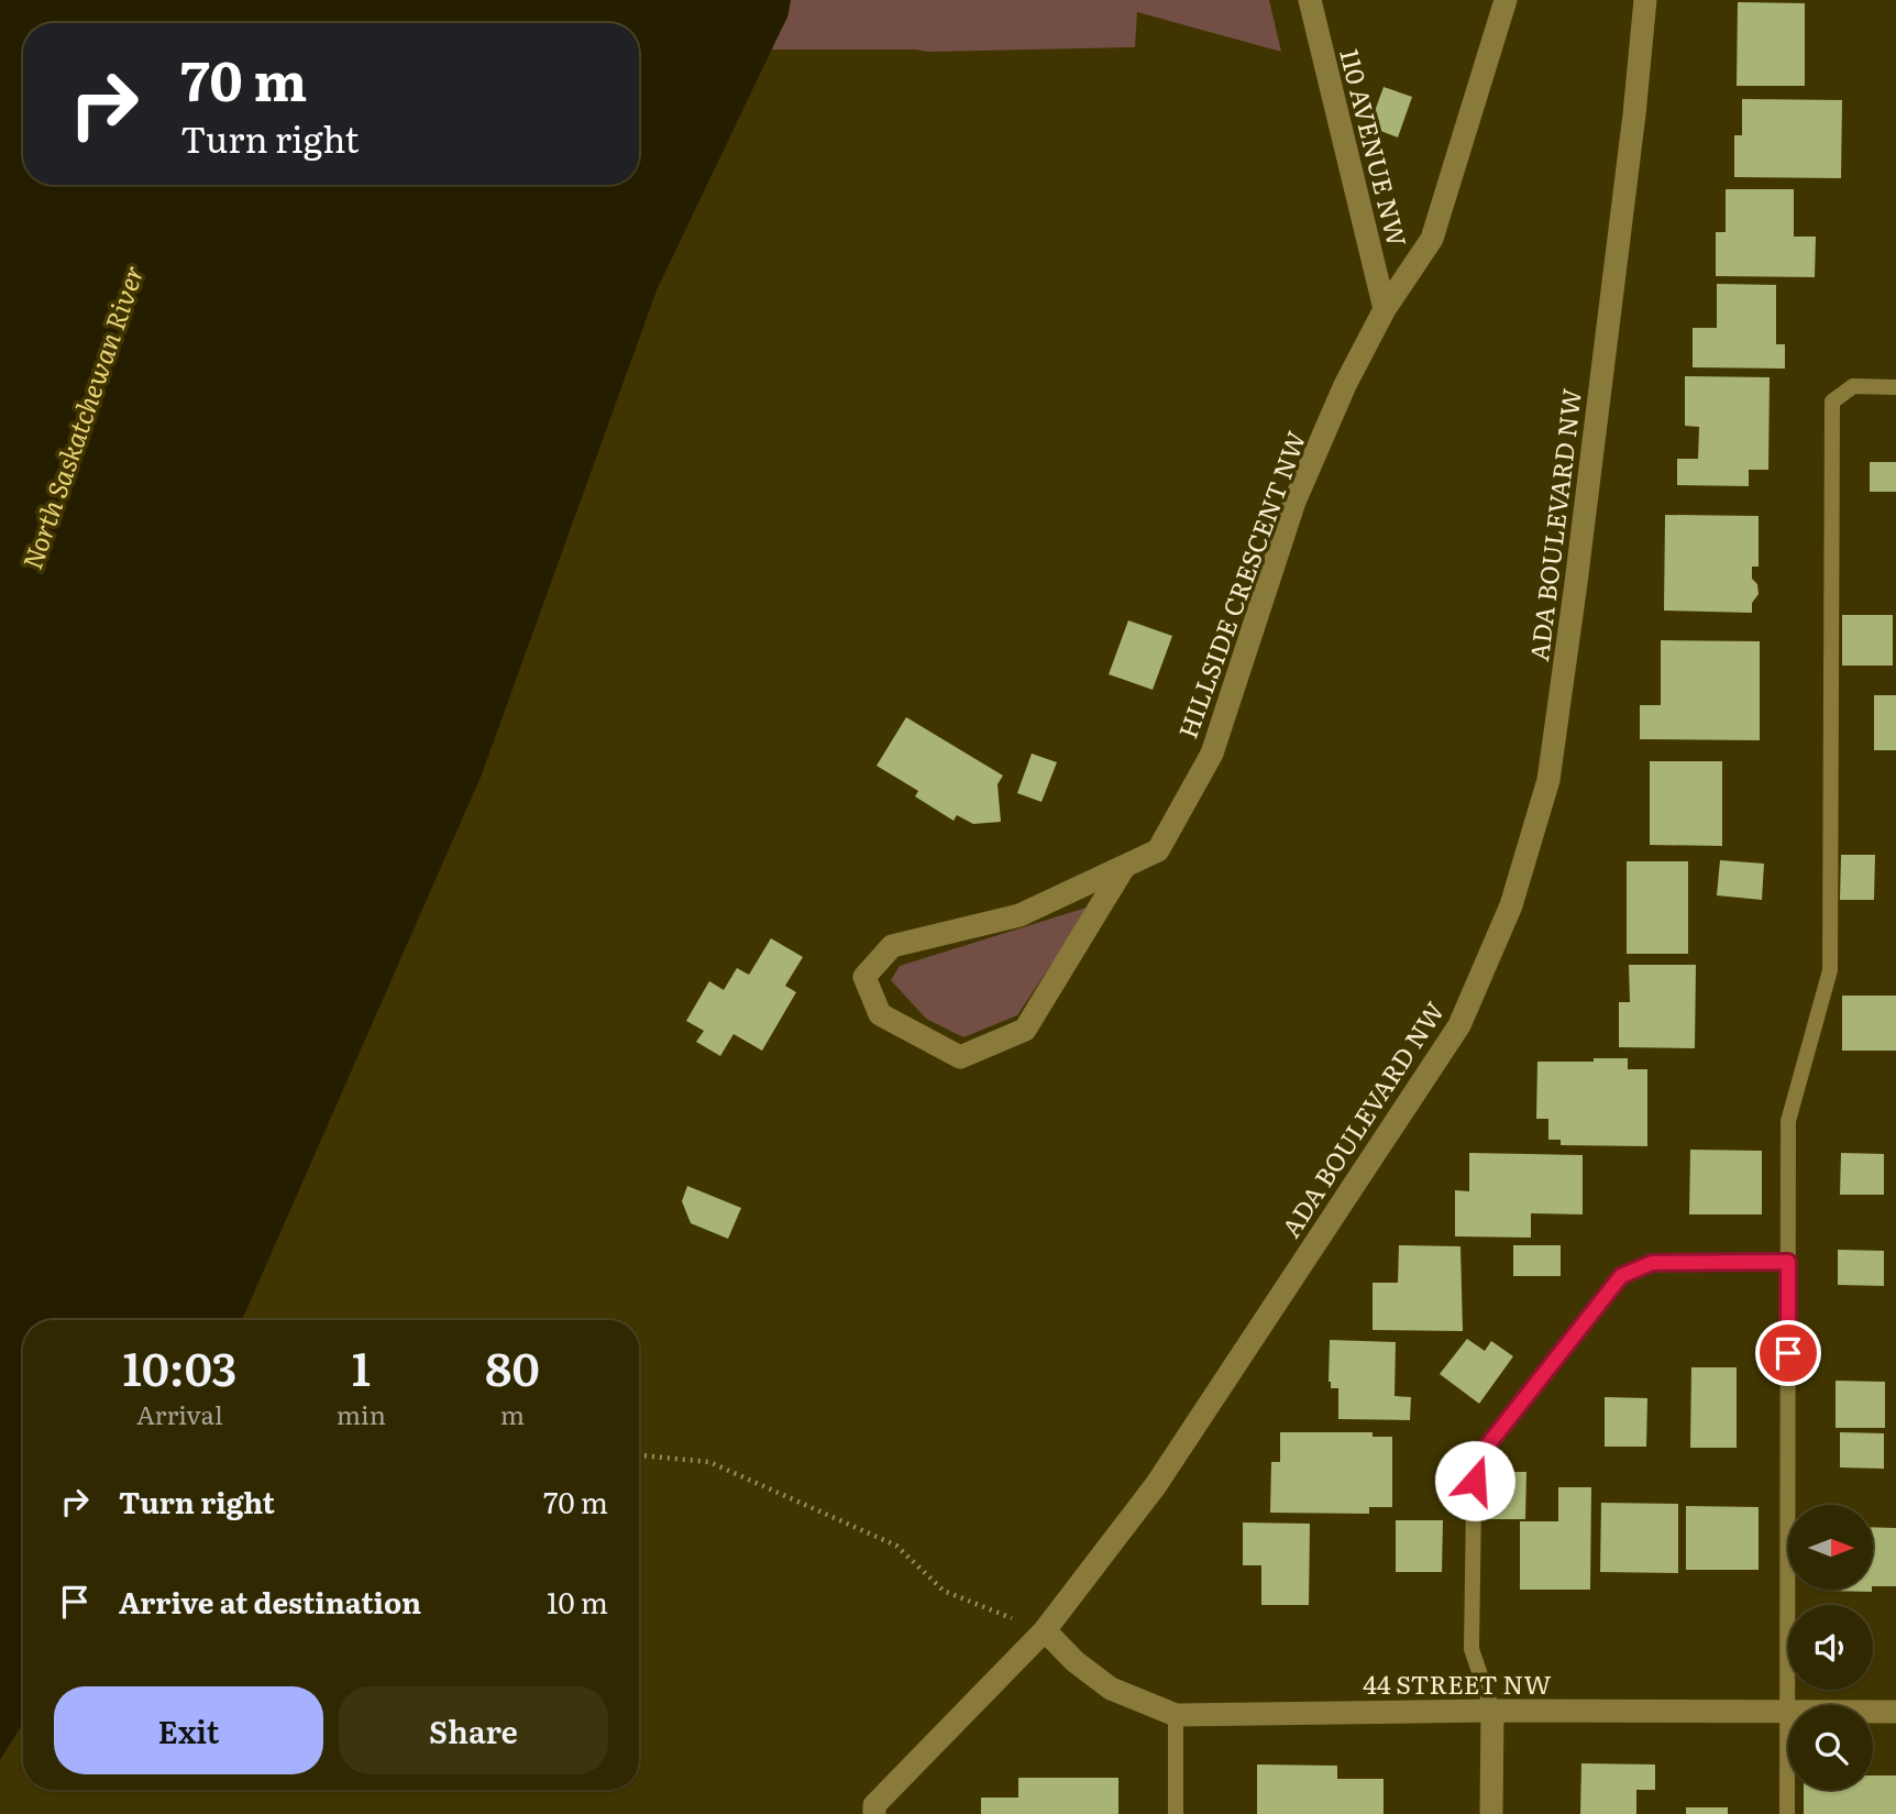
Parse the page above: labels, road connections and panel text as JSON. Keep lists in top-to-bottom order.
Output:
{
  "streets": {
    "street": [
      "110 AVENUE NW",
      "ADA BOULEVARD NW",
      "HILLSIDE CRESCENT NW",
      "44 STREET NW"
    ]
  },
  "crossings": [
    ["110 AVENUE NW", "HILLSIDE CRESCENT NW"],
    ["ADA BOULEVARD NW", "44 STREET NW"]
  ],
  "water": ["North Saskatchewan River"],
  "north": "right",
  "page": {
    "turn": ["70 m", "Turn right"],
    "eta": [
      "10:03",
      "Arrival",
      "1",
      "min",
      "80",
      "m"
    ],
    "list": [
      {
        "name": "Turn right",
        "value": "70 m"
      },
      {
        "name": "Arrive at destination",
        "value": "10 m"
      }
    ],
    "buttons": ["Exit", "Share"]
  }
}
